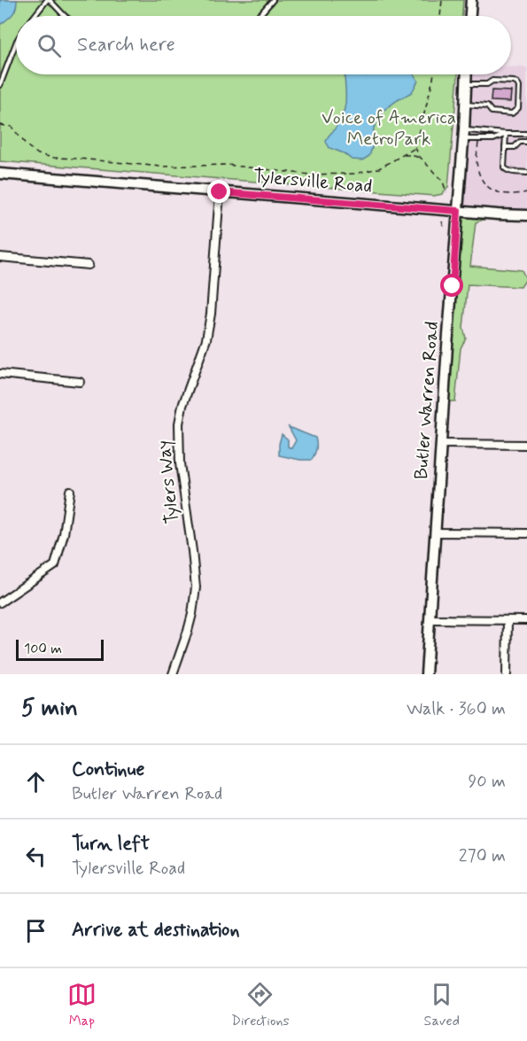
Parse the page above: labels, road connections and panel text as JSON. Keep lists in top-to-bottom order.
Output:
{
  "streets": {
    "main road": ["Tylersville Road", "Butler Warren Road"],
    "street": ["Tylers Way"]
  },
  "crossings": [
    ["Tylersville Road", "Butler Warren Road"],
    ["Tylersville Road", "Tylers Way"]
  ],
  "parks": ["Voice of America MetroPark"],
  "scale_bar": "100 m",
  "page": {
    "search": "Search here",
    "scale": "100 m",
    "heading": ["5 min", "Walk · 360 m"],
    "list": [
      ["Continue", "Butler Warren Road", "90 m"],
      ["Turn left", "Tylersville Road", "270 m"],
      "Arrive at destination"
    ],
    "nav": ["Map", "Directions", "Saved"]
  }
}
